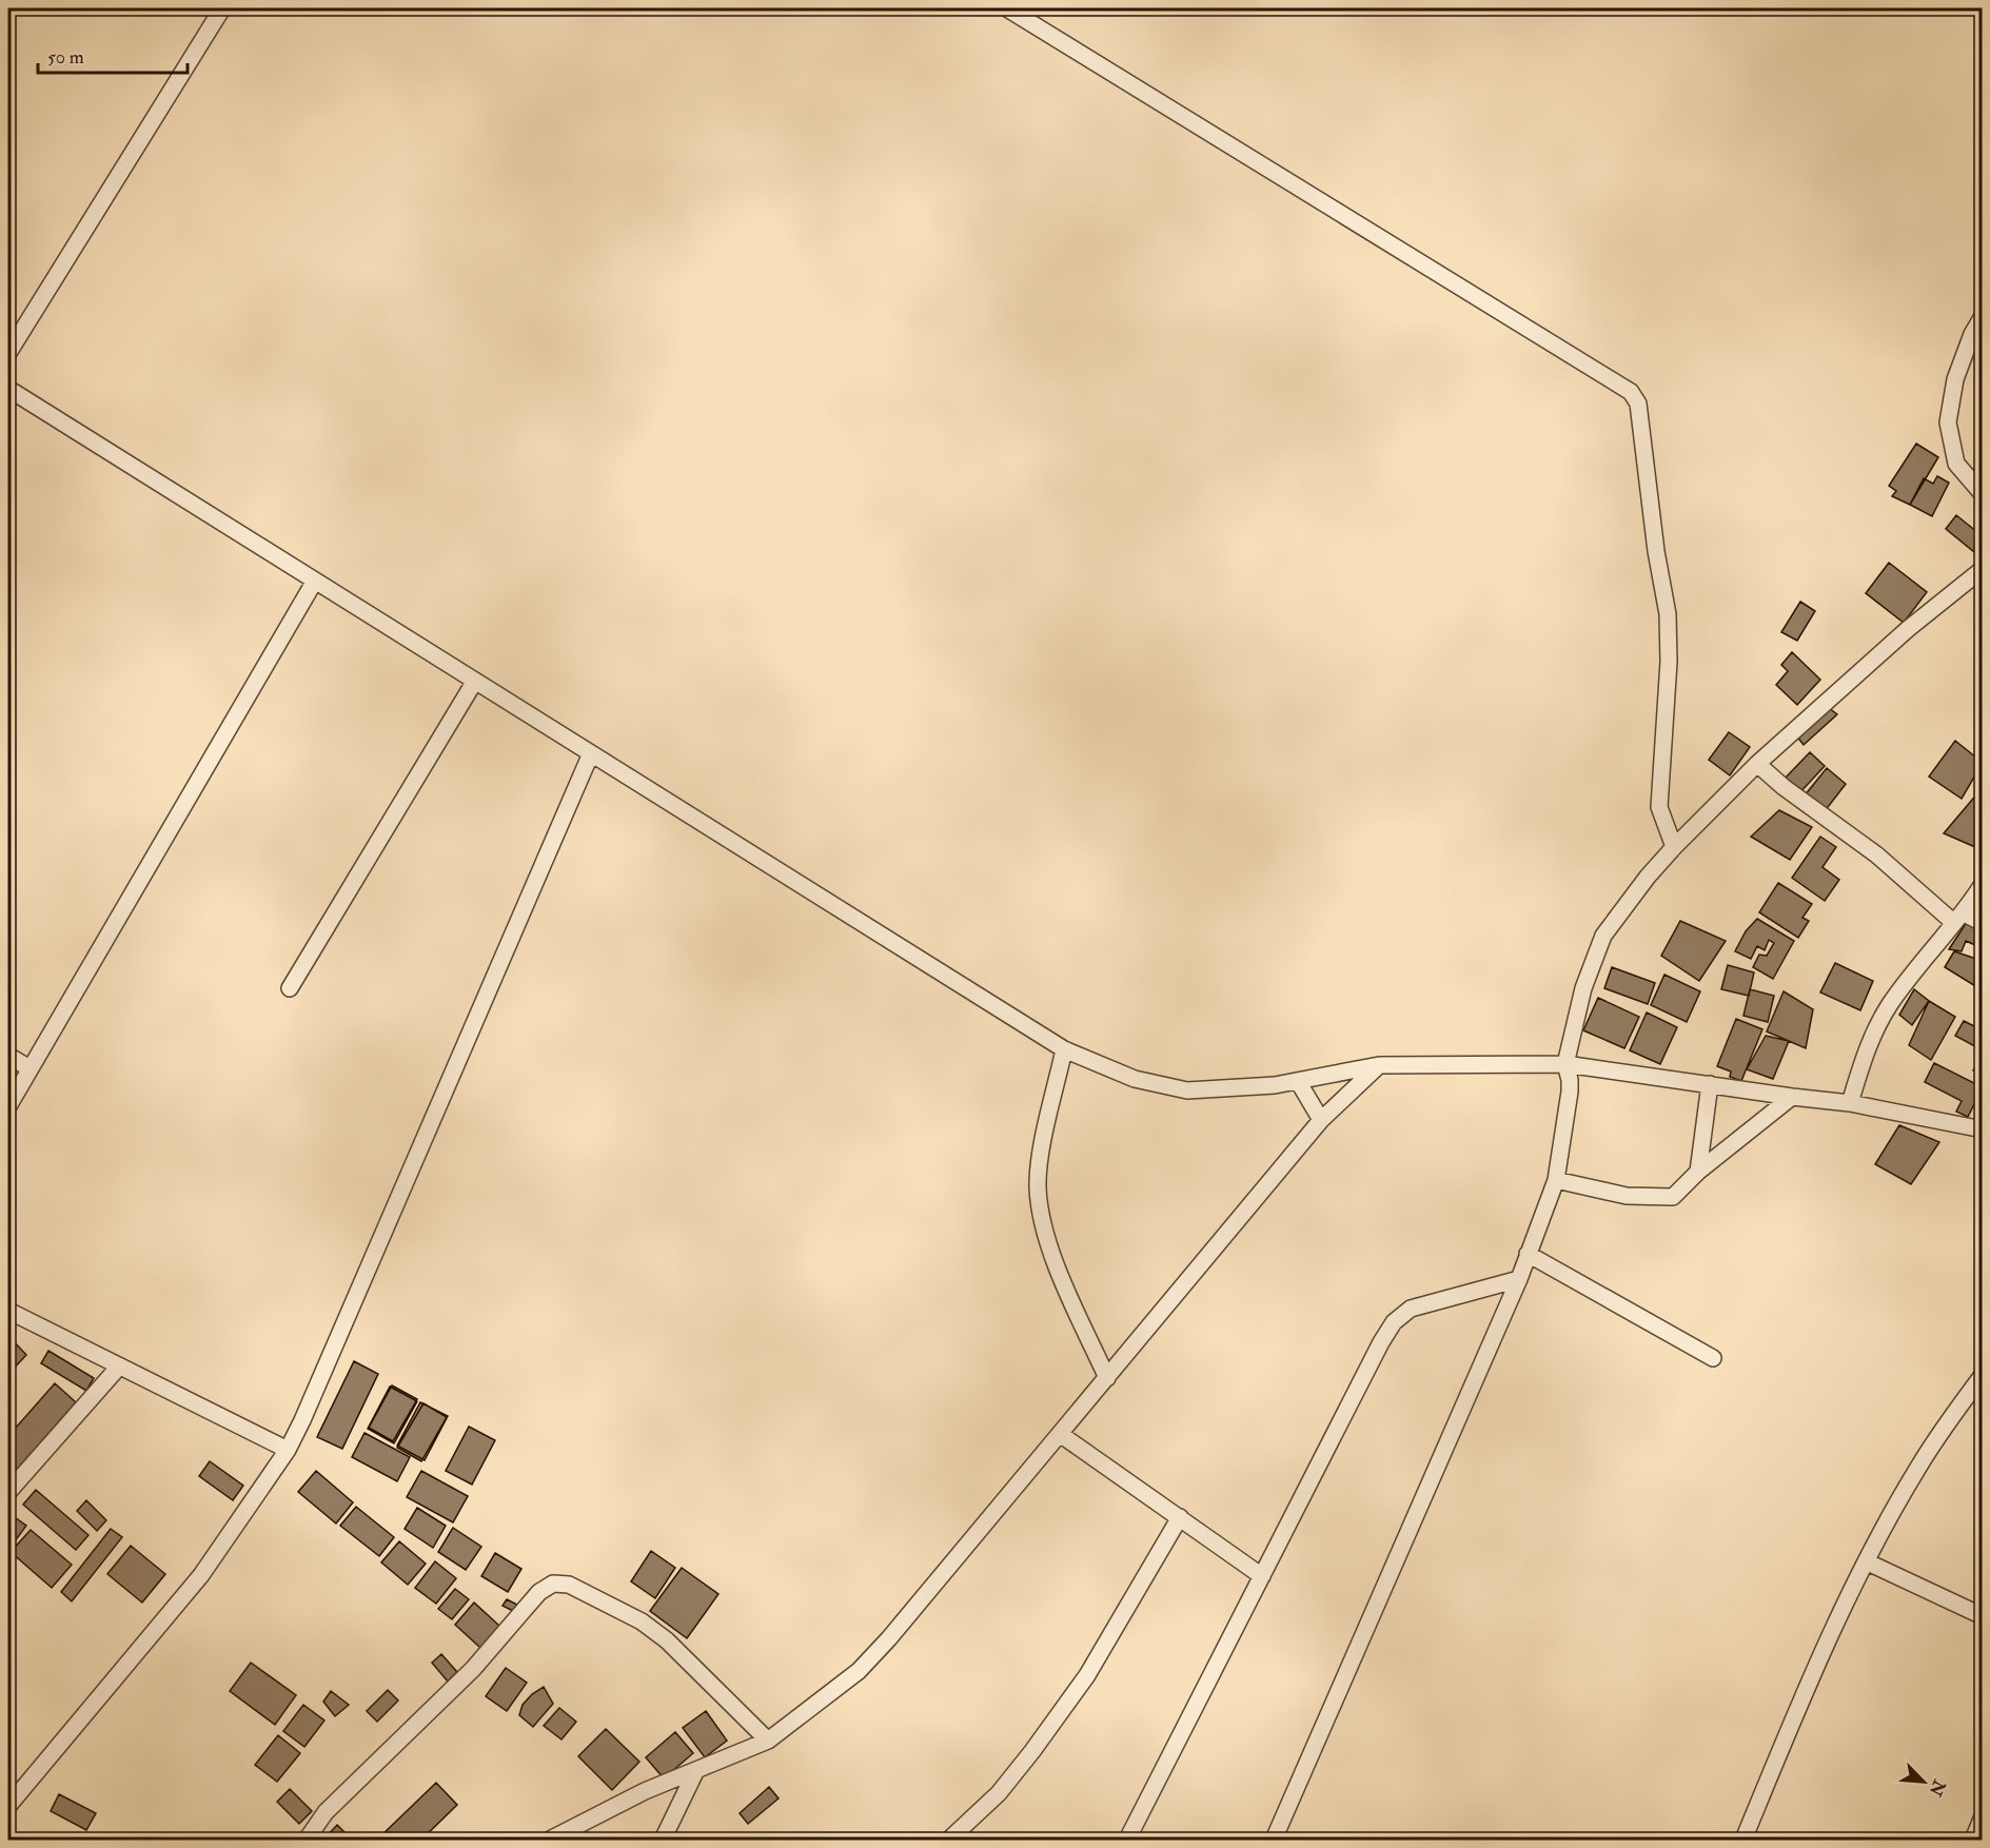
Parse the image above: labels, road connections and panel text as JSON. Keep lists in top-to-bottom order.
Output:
{
  "scale_bar": "50 m",
  "north": "bottom right"
}
